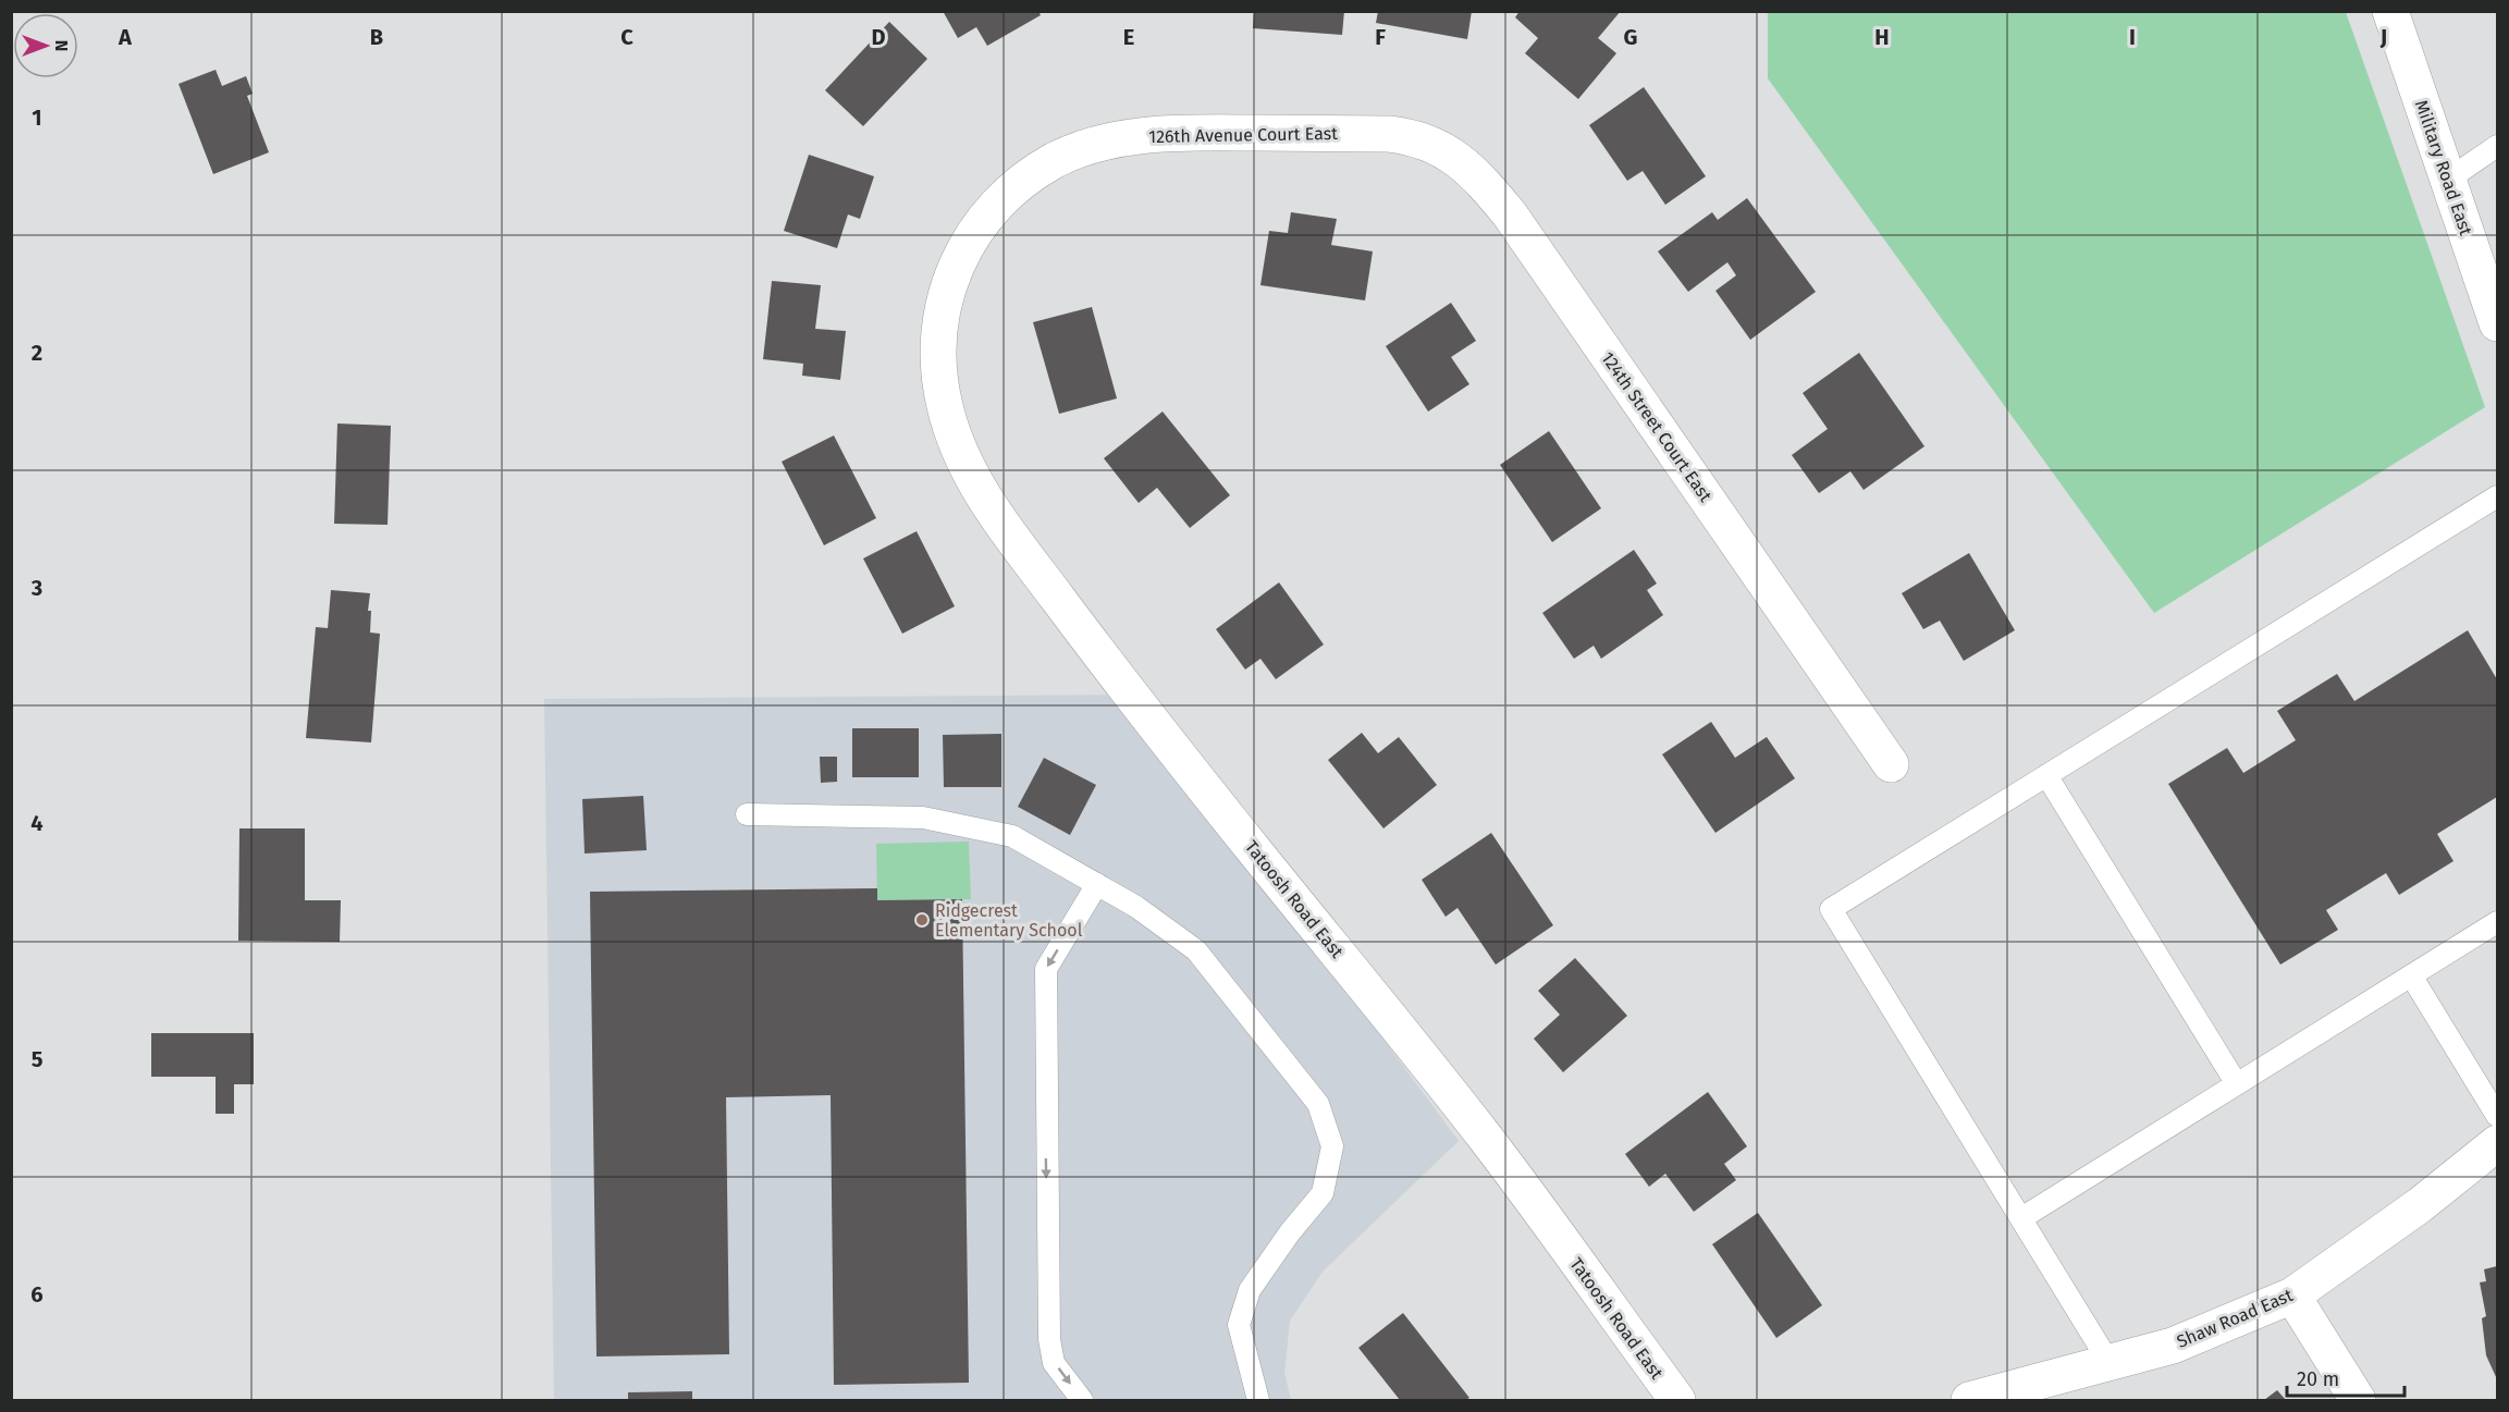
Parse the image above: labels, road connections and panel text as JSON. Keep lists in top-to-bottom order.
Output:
{
  "streets": {
    "street": [
      "126th Avenue Court East",
      "Military Road East",
      "124th Street Court East",
      "Tatoosh Road East",
      "Shaw Road East"
    ]
  },
  "crossings": [
    ["126th Avenue Court East", "124th Street Court East"],
    ["126th Avenue Court East", "Tatoosh Road East"]
  ],
  "places": ["Ridgecrest Elementary School"],
  "scale_bar": "20 m",
  "north": "right",
  "grid": {
    "columns": [
      "A",
      "B",
      "C",
      "D",
      "E",
      "F",
      "G",
      "H",
      "I",
      "J"
    ],
    "rows": [
      "1",
      "2",
      "3",
      "4",
      "5",
      "6"
    ]
  }
}
